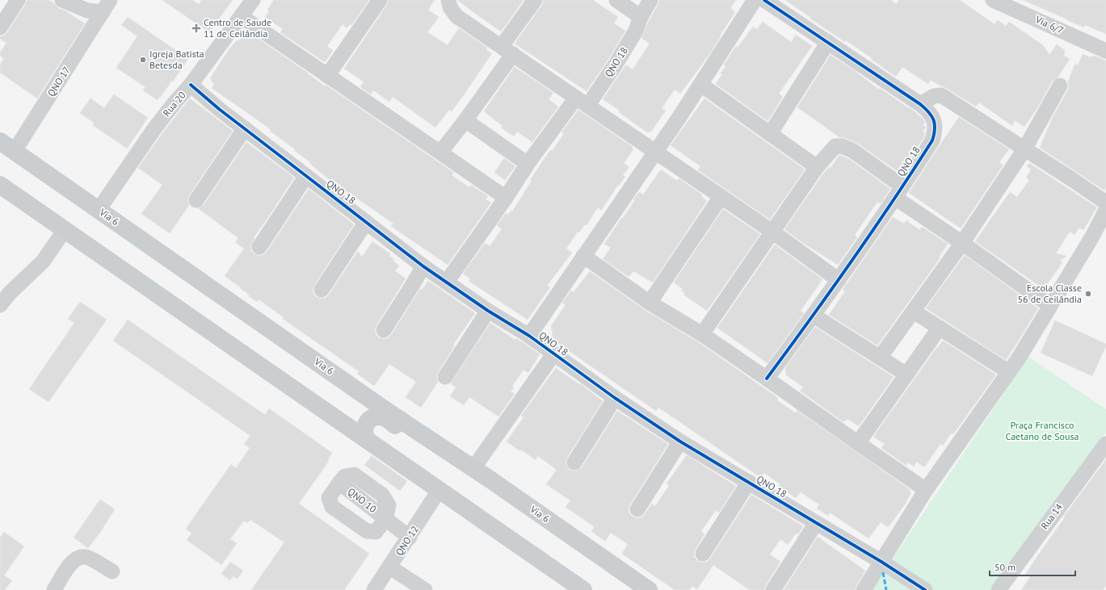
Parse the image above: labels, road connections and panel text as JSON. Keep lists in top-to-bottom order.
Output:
{
  "streets": {
    "main road": ["Via 6"],
    "street": [
      "Via 6/7",
      "QNO 18",
      "QNO 17",
      "Rua 20",
      "QNO 10",
      "Rua 14",
      "QNO 12"
    ]
  },
  "crossings": [
    ["QNO 18", "Rua 20"],
    ["QNO 18", "Via 6"],
    ["QNO 17", "Via 6"],
    ["Rua 20", "Via 6"],
    ["QNO 10", "QNO 12"]
  ],
  "parks": ["Praça Francisco Caetano de Sousa"],
  "places": {
    "health": ["Centro de Saude 11 de Ceilândia"],
    "other": ["Igreja Batista Betesda", "Escola Classe 56 de Ceilândia"]
  },
  "scale_bar": "50 m"
}
